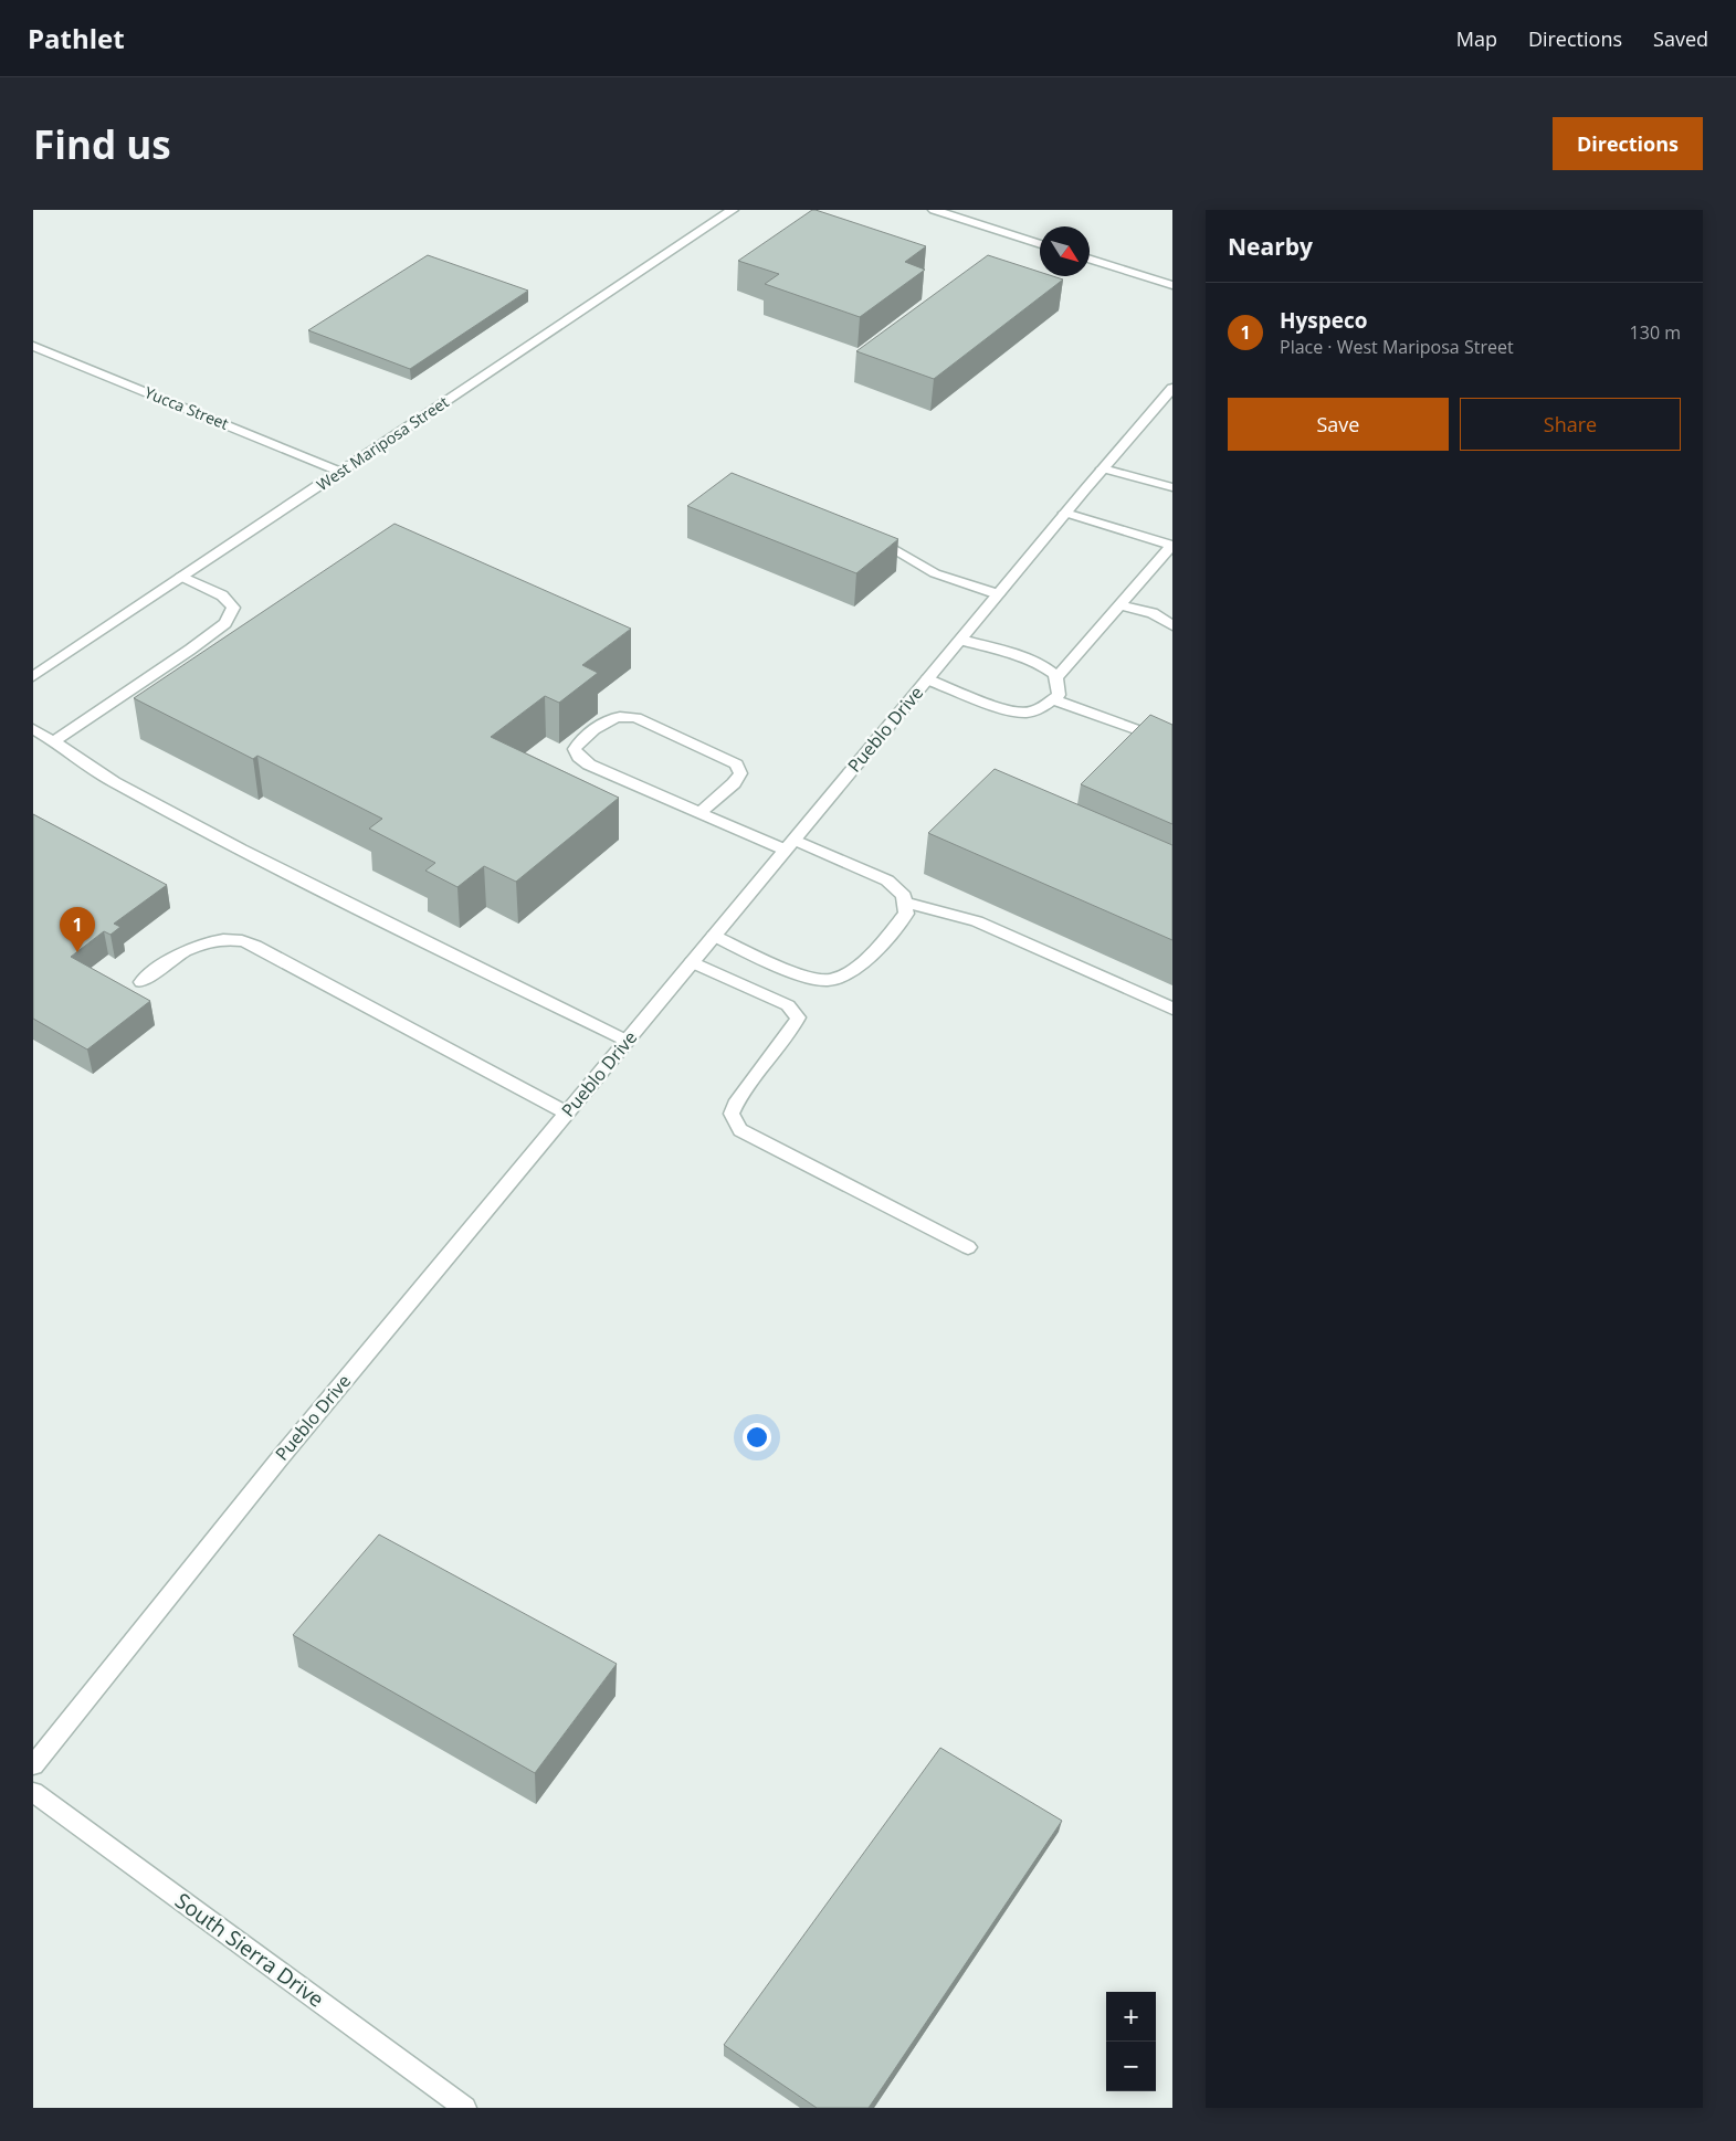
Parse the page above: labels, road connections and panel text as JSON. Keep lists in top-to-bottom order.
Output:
{
  "streets": {
    "street": [
      "Yucca Street",
      "West Mariposa Street",
      "Pueblo Drive",
      "South Sierra Drive"
    ]
  },
  "crossings": [
    ["Yucca Street", "West Mariposa Street"]
  ],
  "north": "bottom right",
  "page": {
    "header": "Pathlet",
    "nav": ["Map", "Directions", "Saved"],
    "buttons": [
      "Directions",
      ["Save", "Share"]
    ],
    "title": "Find us",
    "heading": "Nearby",
    "list": [
      {
        "mark": "1",
        "name": "Hyspeco",
        "note": "Place · West Mariposa Street",
        "value": "130 m"
      }
    ],
    "pins": "1",
    "map_buttons": ["+", "−"]
  }
}
